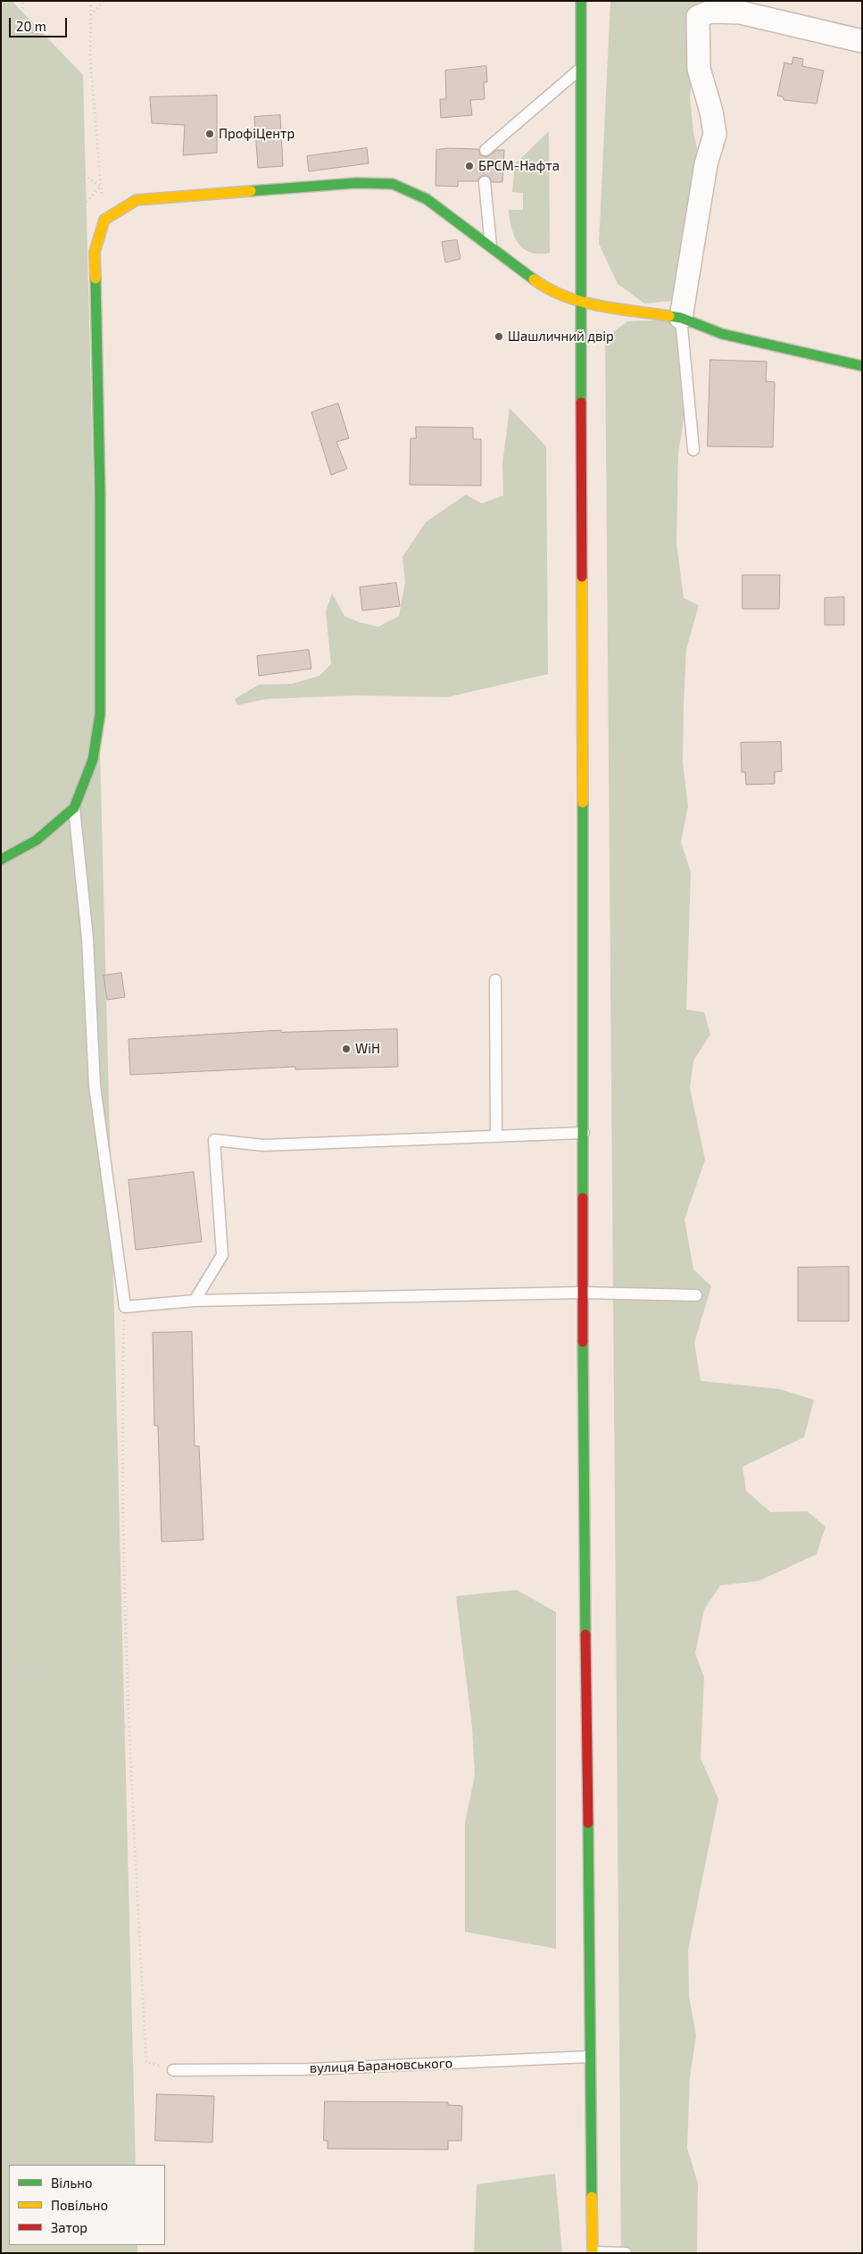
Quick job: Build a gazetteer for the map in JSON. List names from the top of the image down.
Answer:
{
  "streets": {
    "lane": ["вулиця Барановського"]
  },
  "places": [
    "ПрофіЦентр",
    "БРСМ-Нафта",
    "Шашличний двір",
    "WiH"
  ],
  "legend": ["Вільно", "Повільно", "Затор"],
  "scale_bar": "20 m"
}
